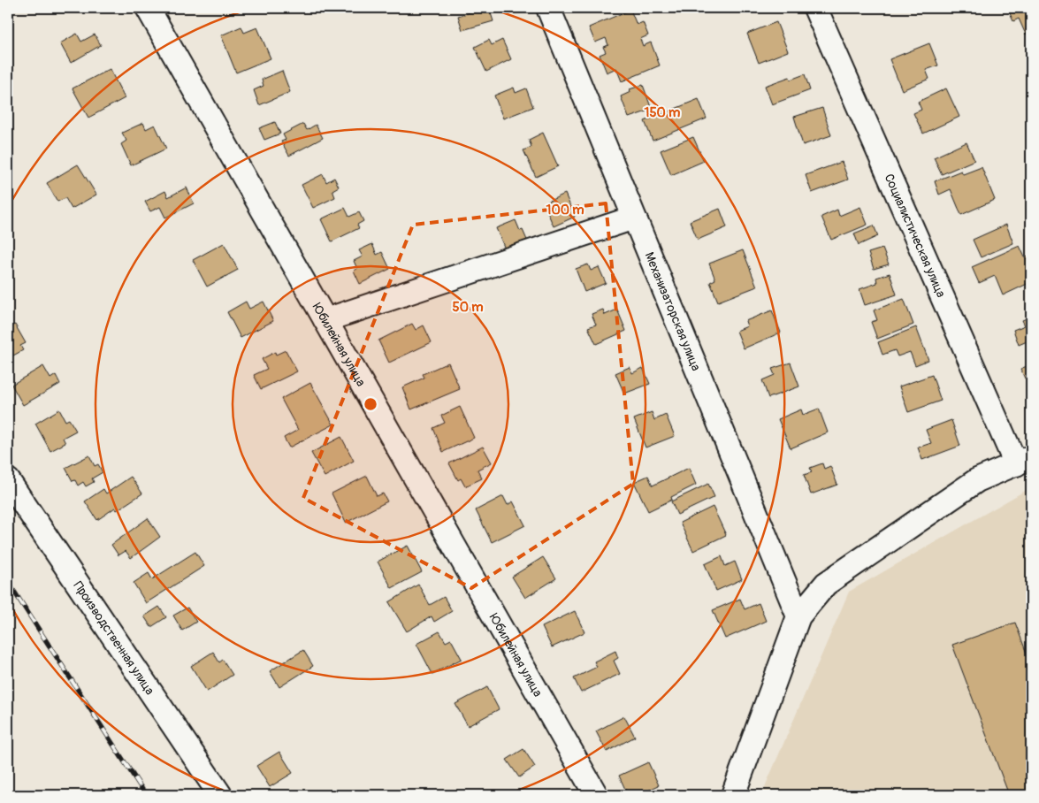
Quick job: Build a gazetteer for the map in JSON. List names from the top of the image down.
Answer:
{
  "streets": {
    "street": [
      "Социалистическая улица",
      "Механизаторская улица",
      "Юбилейная улица",
      "Производственная улица"
    ]
  },
  "rings": ["150 m", "100 m", "50 m"]
}
